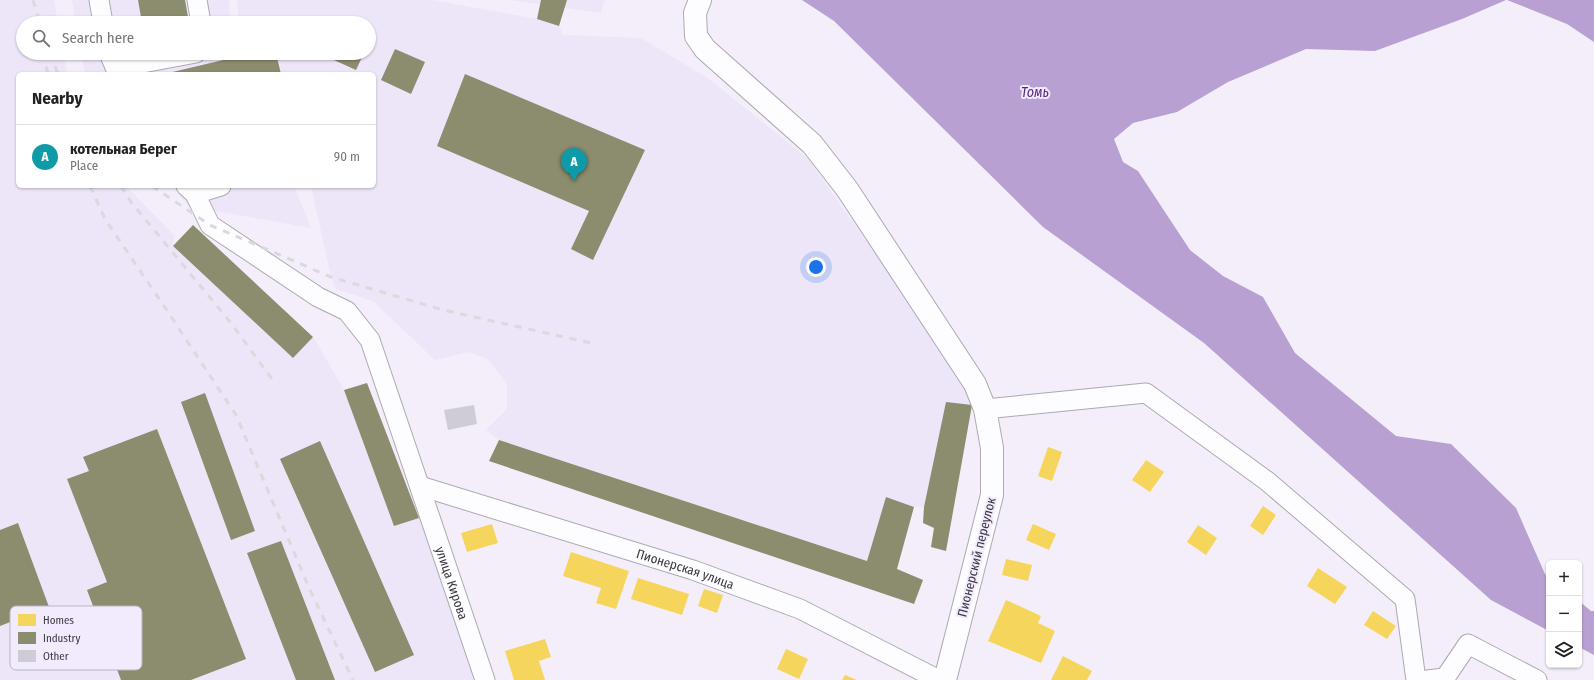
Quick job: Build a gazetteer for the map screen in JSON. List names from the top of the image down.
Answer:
{
  "streets": {
    "main road": ["Пионерский переулок"],
    "street": ["Пионерская улица", "улица Кирова"]
  },
  "crossings": [
    ["Пионерская улица", "улица Кирова"]
  ],
  "water": ["Томь"],
  "legend": ["Homes", "Industry", "Other"],
  "page": {
    "search": "Search here",
    "heading": "Nearby",
    "list": [
      {
        "mark": "A",
        "name": "котельная Берег",
        "note": "Place",
        "value": "90 m"
      }
    ],
    "pins": "A",
    "map_buttons": ["+", "−"]
  }
}
